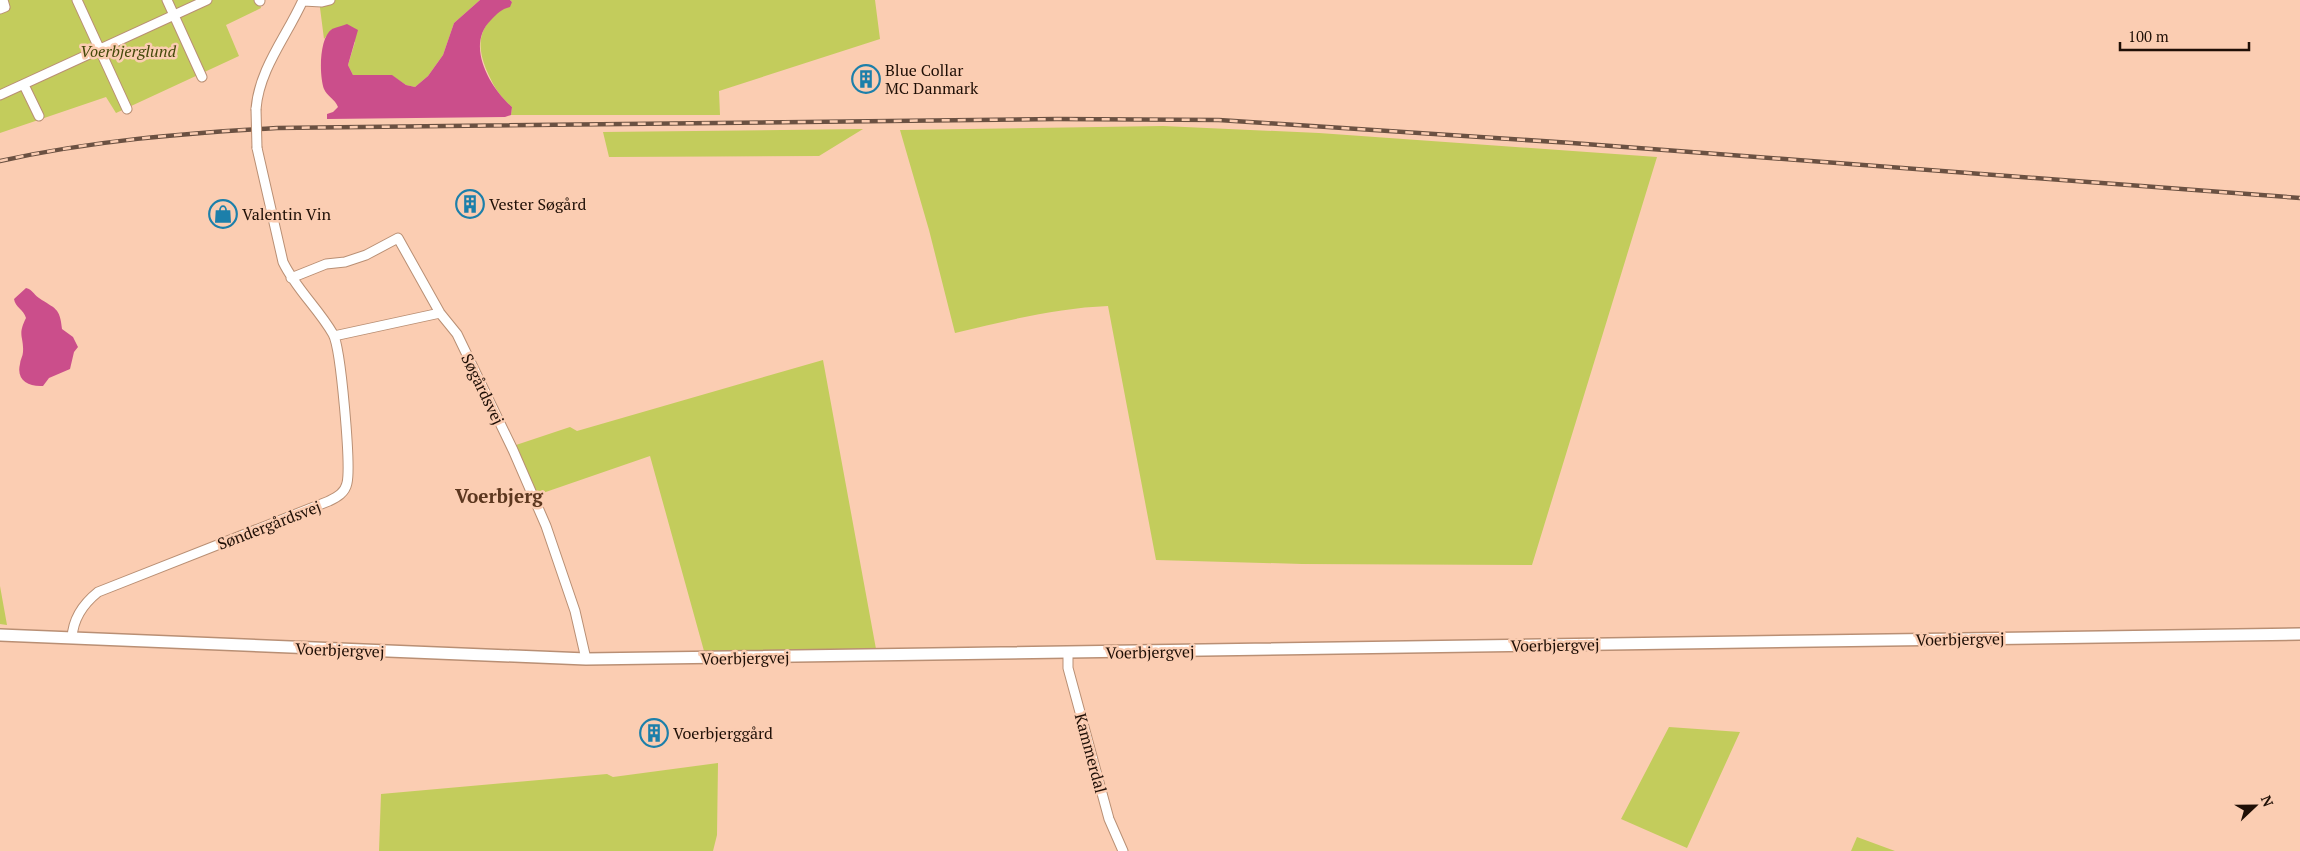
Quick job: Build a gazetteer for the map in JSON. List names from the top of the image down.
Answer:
{
  "streets": {
    "street": [
      "Søgårdsvej",
      "Søndergårdsvej",
      "Voerbjergvej",
      "Kammerdal"
    ]
  },
  "crossings": [
    ["Søgårdsvej", "Søndergårdsvej"],
    ["Søgårdsvej", "Voerbjergvej"],
    ["Søndergårdsvej", "Voerbjergvej"],
    ["Voerbjergvej", "Kammerdal"]
  ],
  "districts": ["Voerbjerg"],
  "parks": ["Voerbjerglund"],
  "places": {
    "building": ["Blue Collar MC Danmark", "Vester Søgård", "Voerbjerggård"],
    "shop": ["Valentin Vin"]
  },
  "scale_bar": "100 m",
  "north": "right"
}
